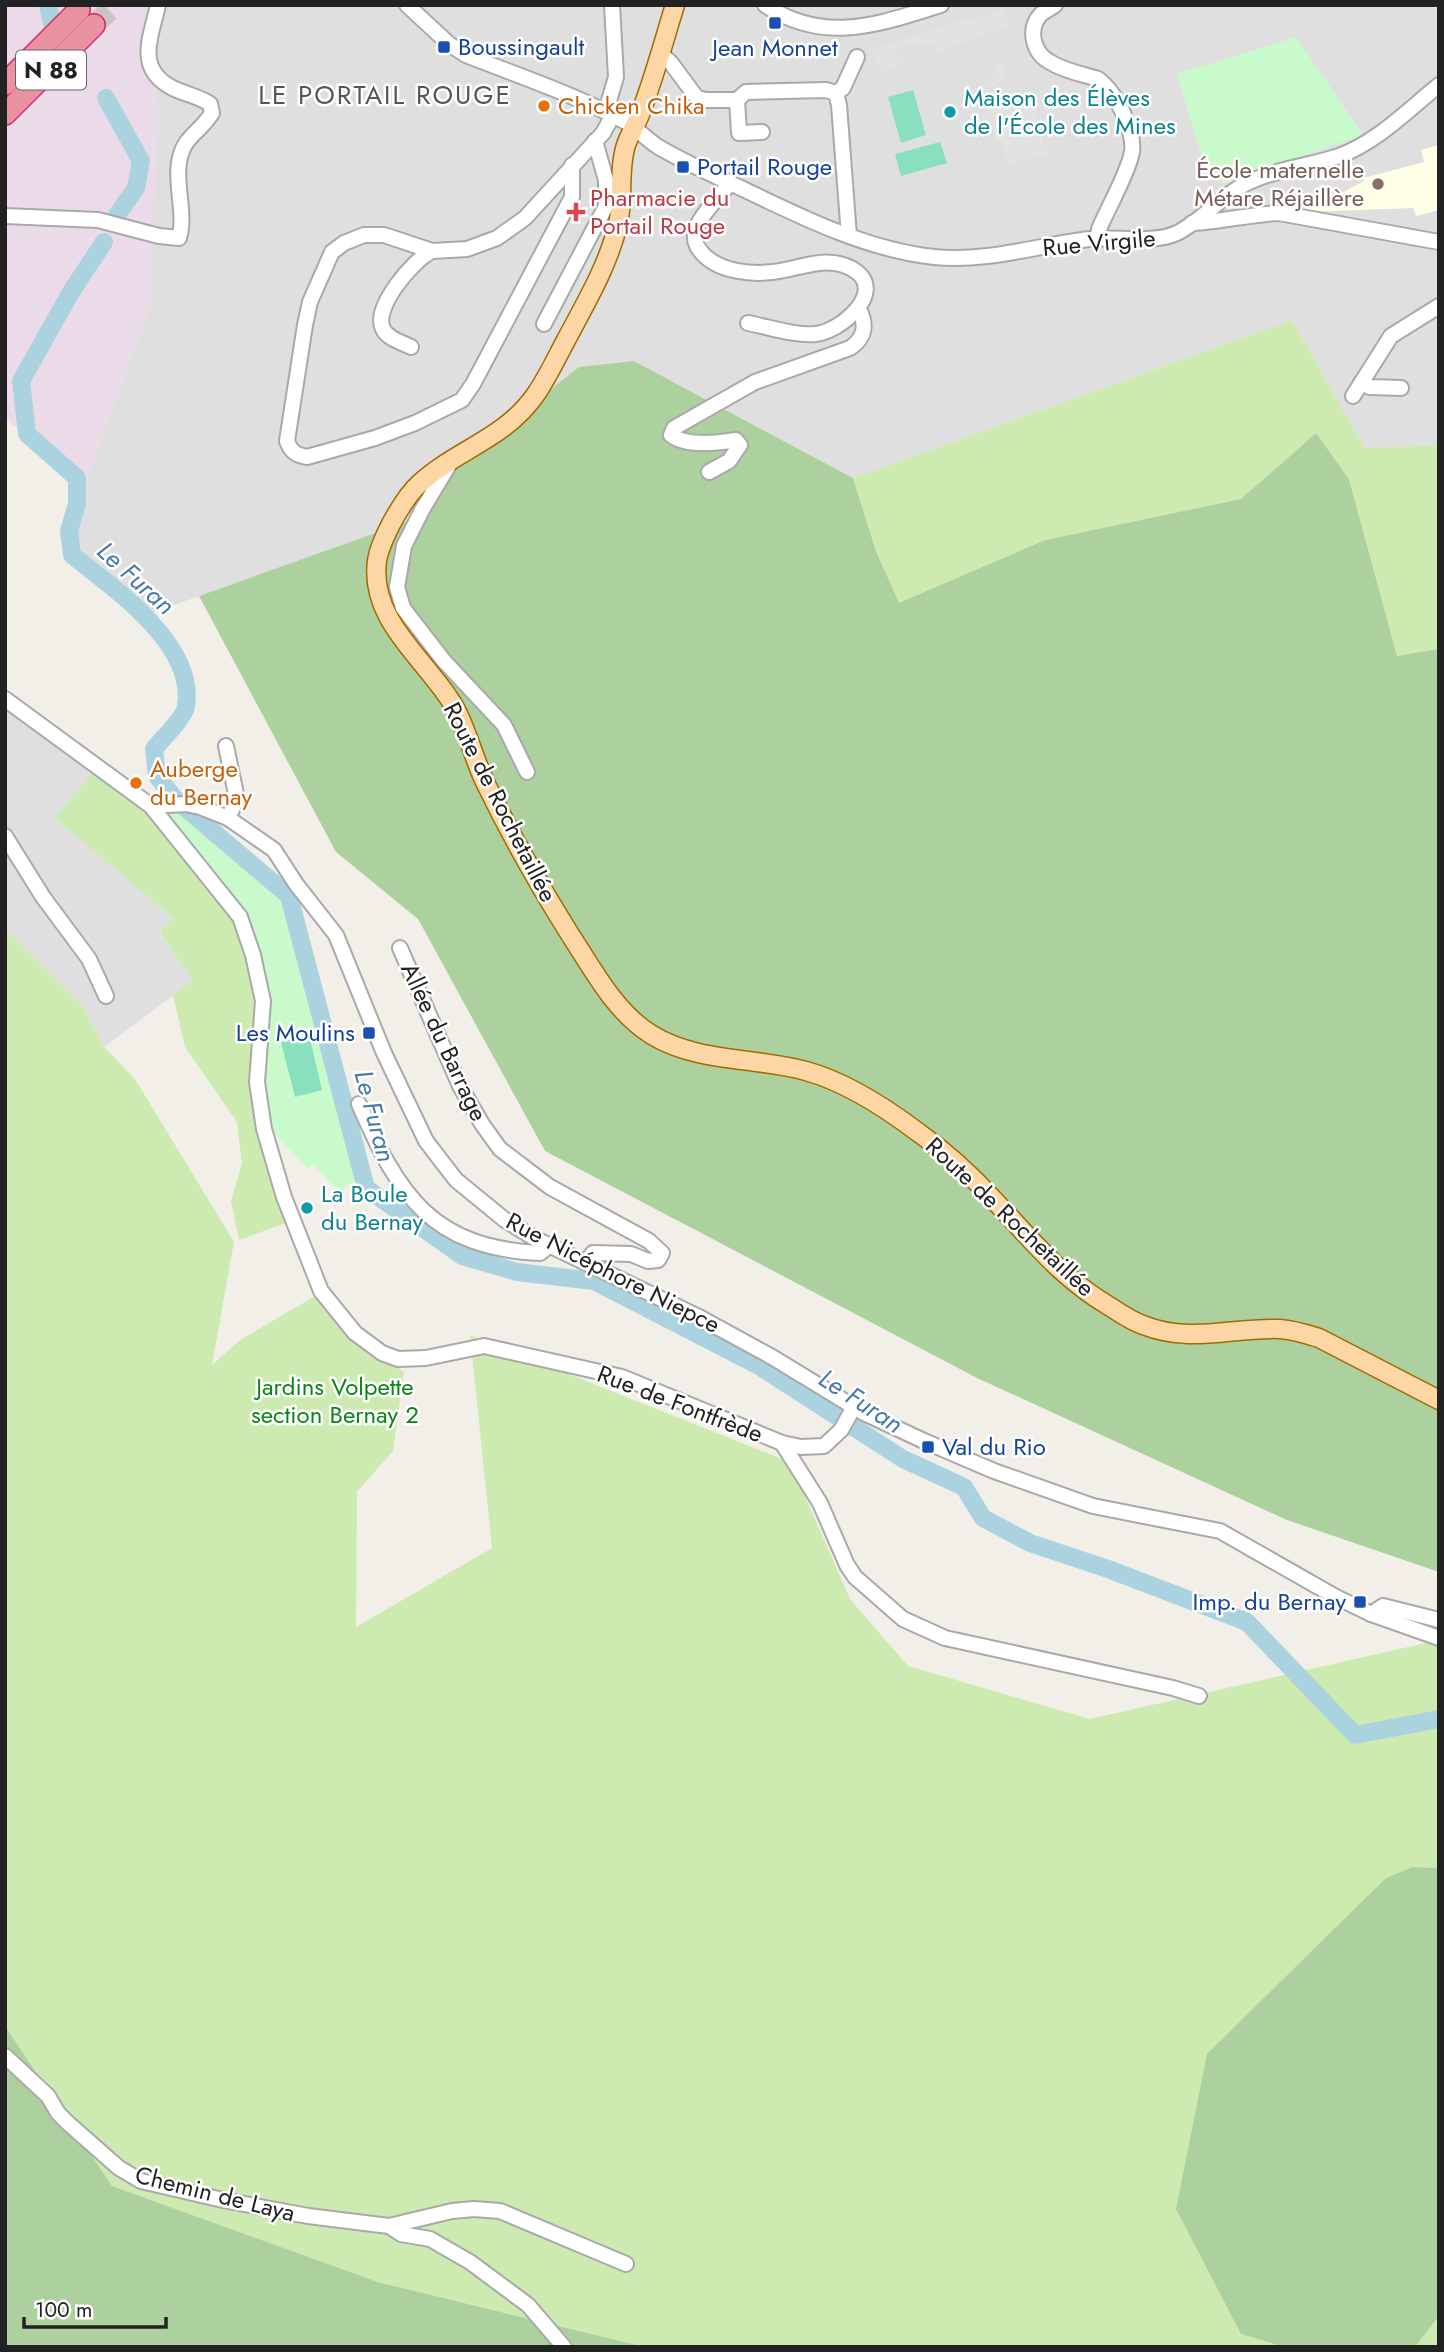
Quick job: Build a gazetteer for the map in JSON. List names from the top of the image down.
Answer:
{
  "streets": {
    "highway": ["N 88"],
    "main road": ["Route de Rochetaillée"],
    "street": [
      "Rue Virgile",
      "Allée du Barrage",
      "Rue Nicéphore Niepce",
      "Rue de Fontfrède",
      "Chemin de Laya"
    ]
  },
  "crossings": [
    ["Rue Virgile", "Route de Rochetaillée"],
    ["Allée du Barrage", "Rue Nicéphore Niepce"],
    ["Rue Nicéphore Niepce", "Rue de Fontfrède"]
  ],
  "districts": ["LE PORTAIL ROUGE"],
  "water": ["Le Furan"],
  "parks": ["Jardins Volpette section Bernay 2"],
  "places": {
    "transit": [
      "Jean Monnet",
      "Boussingault",
      "Portail Rouge",
      "Les Moulins",
      "Val du Rio",
      "Imp. du Bernay"
    ],
    "other": [
      "Chicken Chika",
      "Maison des Élèves de l'École des Mines",
      "École maternelle Métare Réjaillère",
      "Auberge du Bernay",
      "La Boule du Bernay"
    ],
    "health": ["Pharmacie du Portail Rouge"]
  },
  "scale_bar": "100 m"
}
